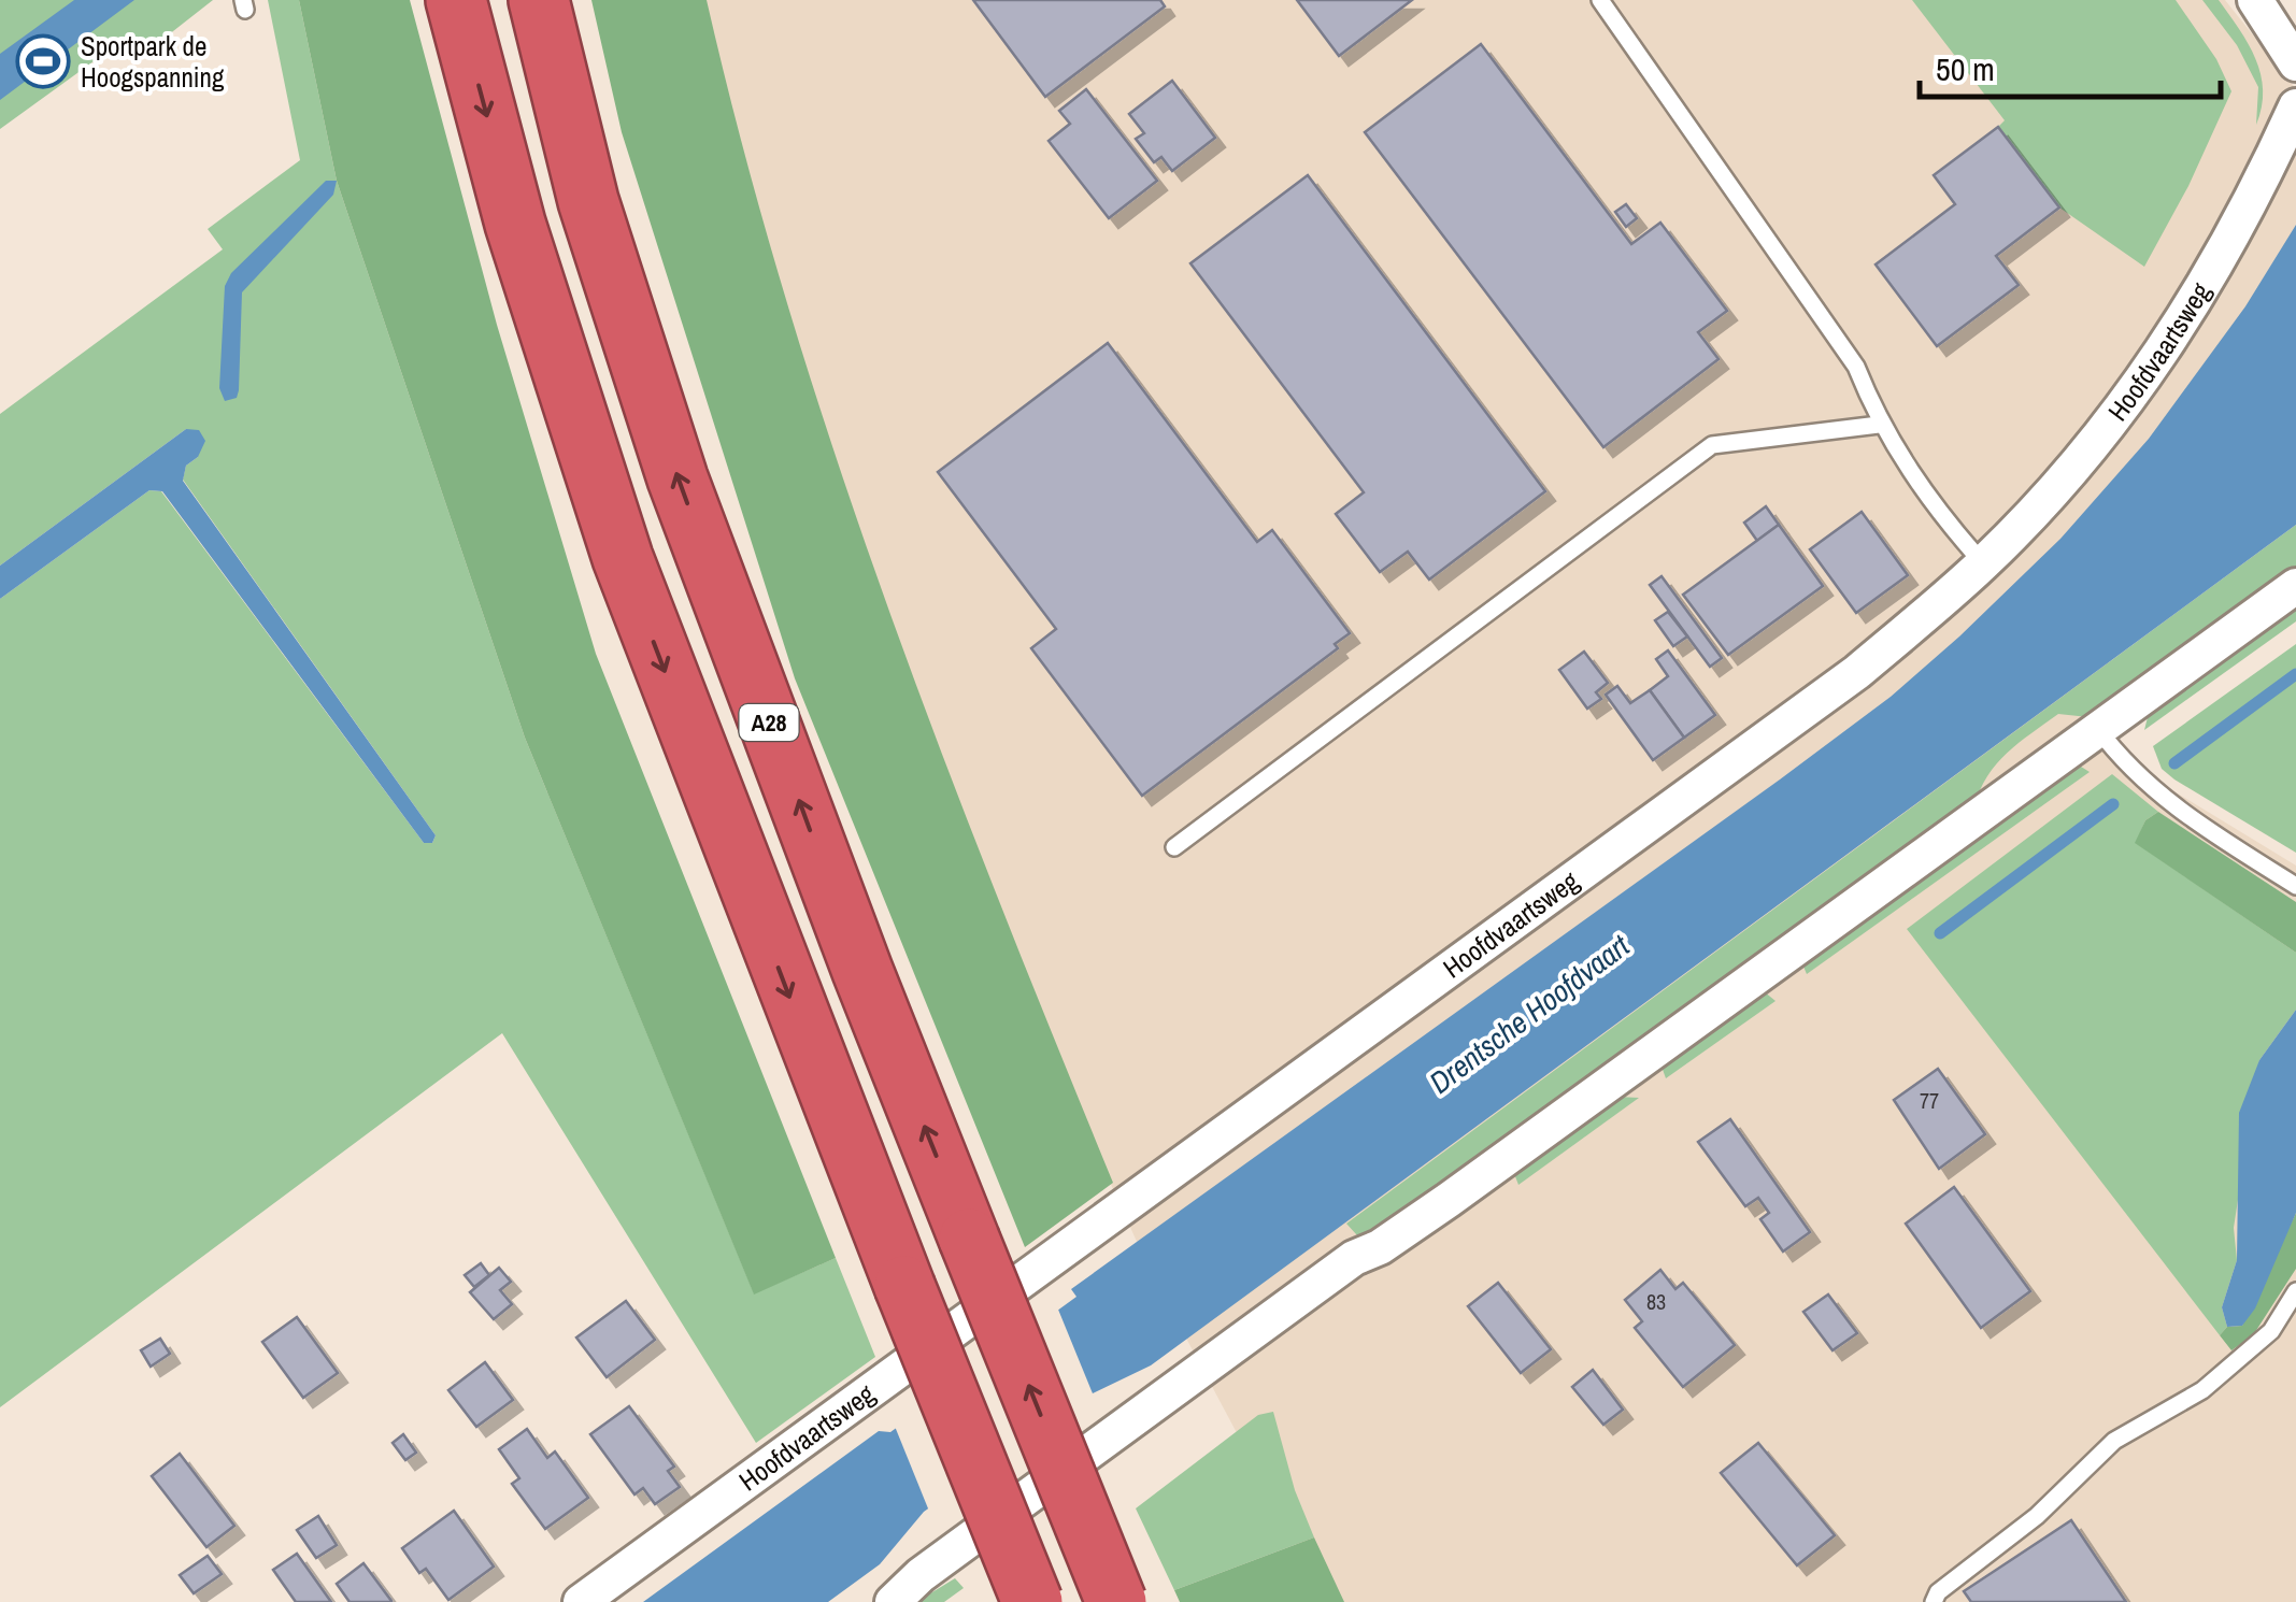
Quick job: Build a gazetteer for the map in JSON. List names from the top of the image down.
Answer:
{
  "streets": {
    "highway": ["A28"],
    "street": ["Hoofdvaartsweg"]
  },
  "water": ["Drentsche Hoofdvaart"],
  "places": {
    "sports": ["Sportpark de Hoogspanning"]
  },
  "house_numbers": ["77", "83"],
  "scale_bar": "50 m"
}
